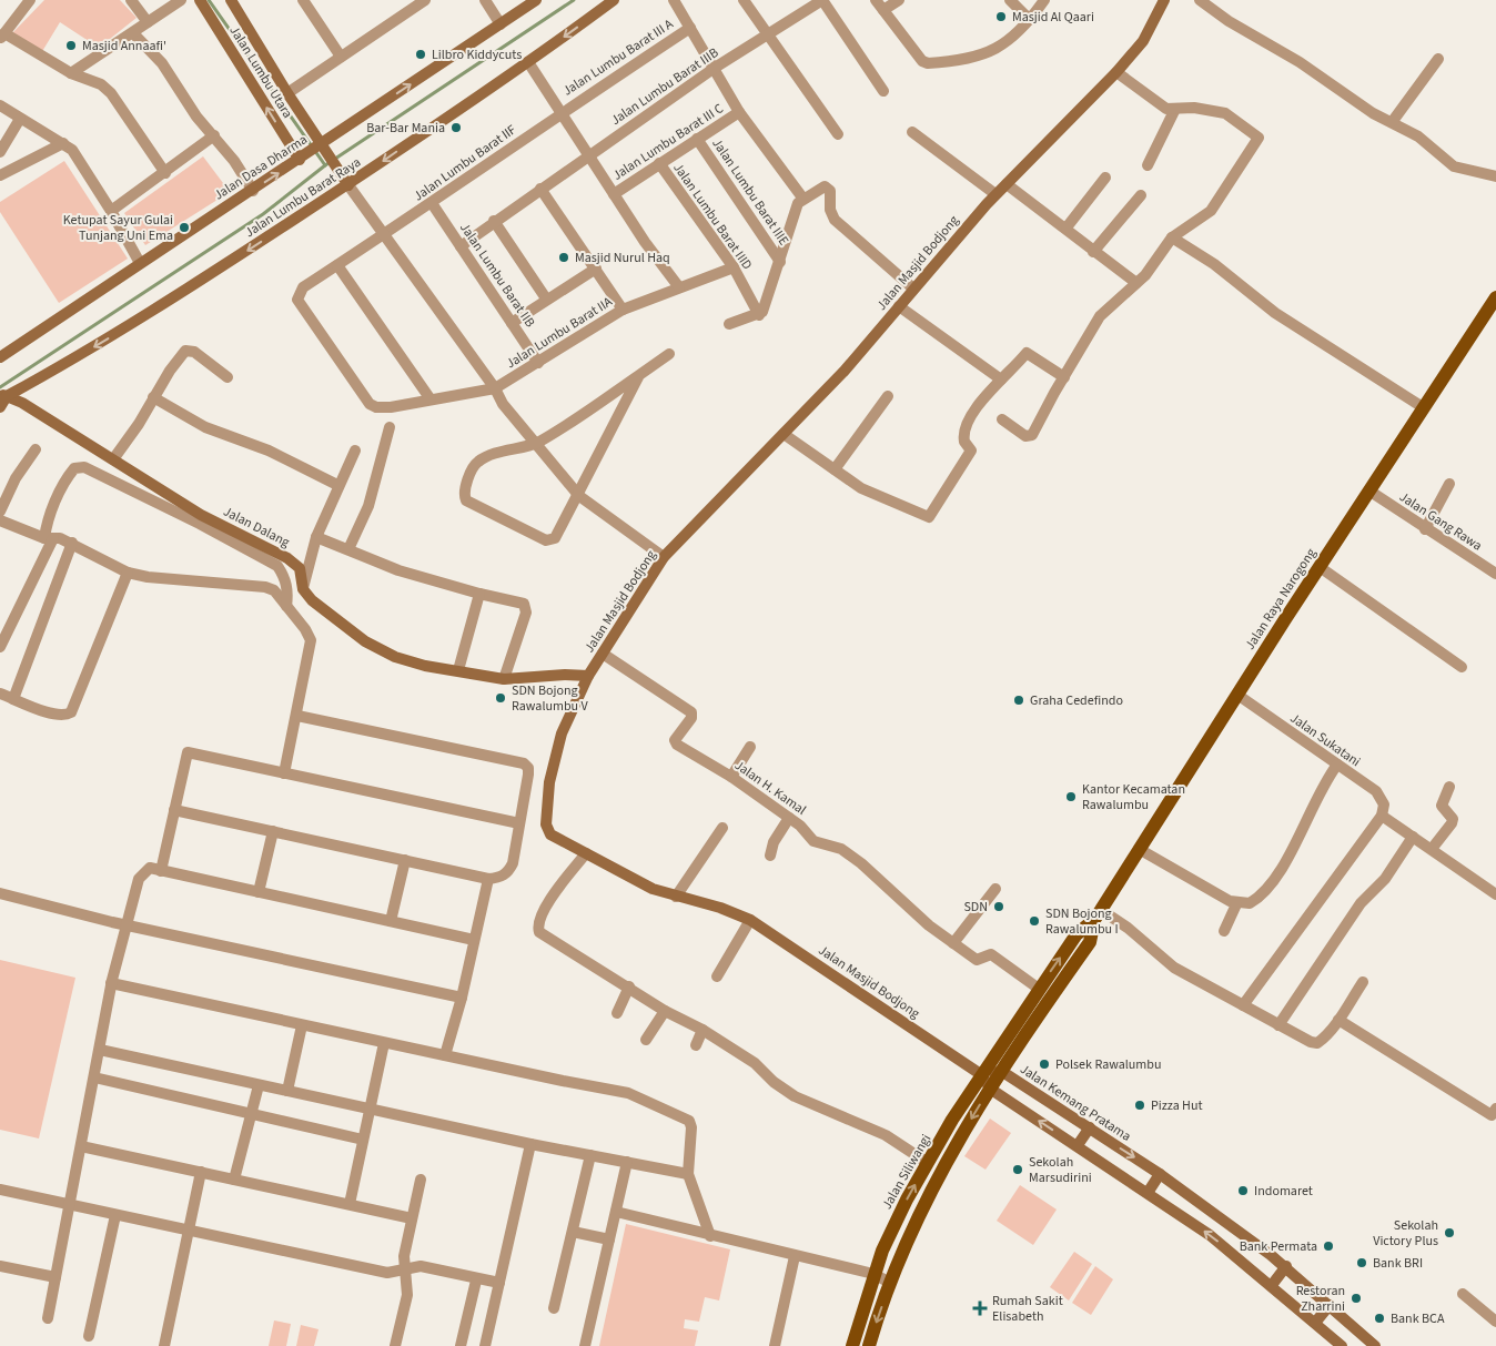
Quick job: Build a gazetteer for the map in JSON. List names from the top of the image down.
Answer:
{
  "streets": {
    "main road": ["Jalan Raya Narogong", "Jalan Siliwangi"],
    "street": [
      "Jalan Lumbu Barat III A",
      "Jalan Lumbu Utara",
      "Jalan Lumbu Barat IIIB",
      "Jalan Lumbu Barat III C",
      "Jalan Lumbu Barat IIF",
      "Jalan Dasa Dharma",
      "Jalan Lumbu Barat IIIE",
      "Jalan Lumbu Barat Raya",
      "Jalan Lumbu Barat IIID",
      "Jalan Masjid Bodjong",
      "Jalan Lumbu Barat IIB",
      "Jalan Lumbu Barat IIA",
      "Jalan Gang Rawa",
      "Jalan Dalang",
      "Jalan Sukatani",
      "Jalan H. Kamal",
      "Jalan Kemang Pratama"
    ]
  },
  "crossings": [
    ["Jalan Lumbu Barat III A", "Jalan Lumbu Barat IIF"],
    ["Jalan Lumbu Utara", "Jalan Dasa Dharma"],
    ["Jalan Lumbu Barat IIIB", "Jalan Lumbu Barat IIB"],
    ["Jalan Lumbu Barat III C", "Jalan Lumbu Barat IIIE"],
    ["Jalan Lumbu Barat III C", "Jalan Lumbu Barat IIID"],
    ["Jalan Lumbu Barat IIF", "Jalan Lumbu Barat IIB"],
    ["Jalan Lumbu Barat Raya", "Jalan Dalang"],
    ["Jalan Lumbu Barat IIID", "Jalan Lumbu Barat IIA"],
    ["Jalan Masjid Bodjong", "Jalan Dalang"],
    ["Jalan Masjid Bodjong", "Jalan H. Kamal"],
    ["Jalan Masjid Bodjong", "Jalan Kemang Pratama"],
    ["Jalan Masjid Bodjong", "Jalan Siliwangi"],
    ["Jalan Lumbu Barat IIB", "Jalan Lumbu Barat IIA"],
    ["Jalan Gang Rawa", "Jalan Raya Narogong"],
    ["Jalan Raya Narogong", "Jalan Sukatani"],
    ["Jalan Raya Narogong", "Jalan H. Kamal"],
    ["Jalan Raya Narogong", "Jalan Siliwangi"],
    ["Jalan Kemang Pratama", "Jalan Siliwangi"]
  ],
  "one_way": ["Jalan Lumbu Barat Raya"],
  "places": {
    "other": [
      "Masjid Al Qaari",
      "Masjid Annaafi'",
      "Lilbro Kiddycuts",
      "Bar-Bar Mania",
      "Ketupat Sayur Gulai Tunjang Uni Ema",
      "Masjid Nurul Haq",
      "SDN Bojong Rawalumbu V",
      "Graha Cedefindo",
      "Kantor Kecamatan Rawalumbu",
      "SDN",
      "SDN Bojong Rawalumbu I",
      "Polsek Rawalumbu",
      "Pizza Hut",
      "Sekolah Marsudirini",
      "Indomaret",
      "Sekolah Victory Plus",
      "Bank Permata",
      "Bank BRI",
      "Restoran Zharrini",
      "Bank BCA"
    ],
    "health": ["Rumah Sakit Elisabeth"]
  }
}
